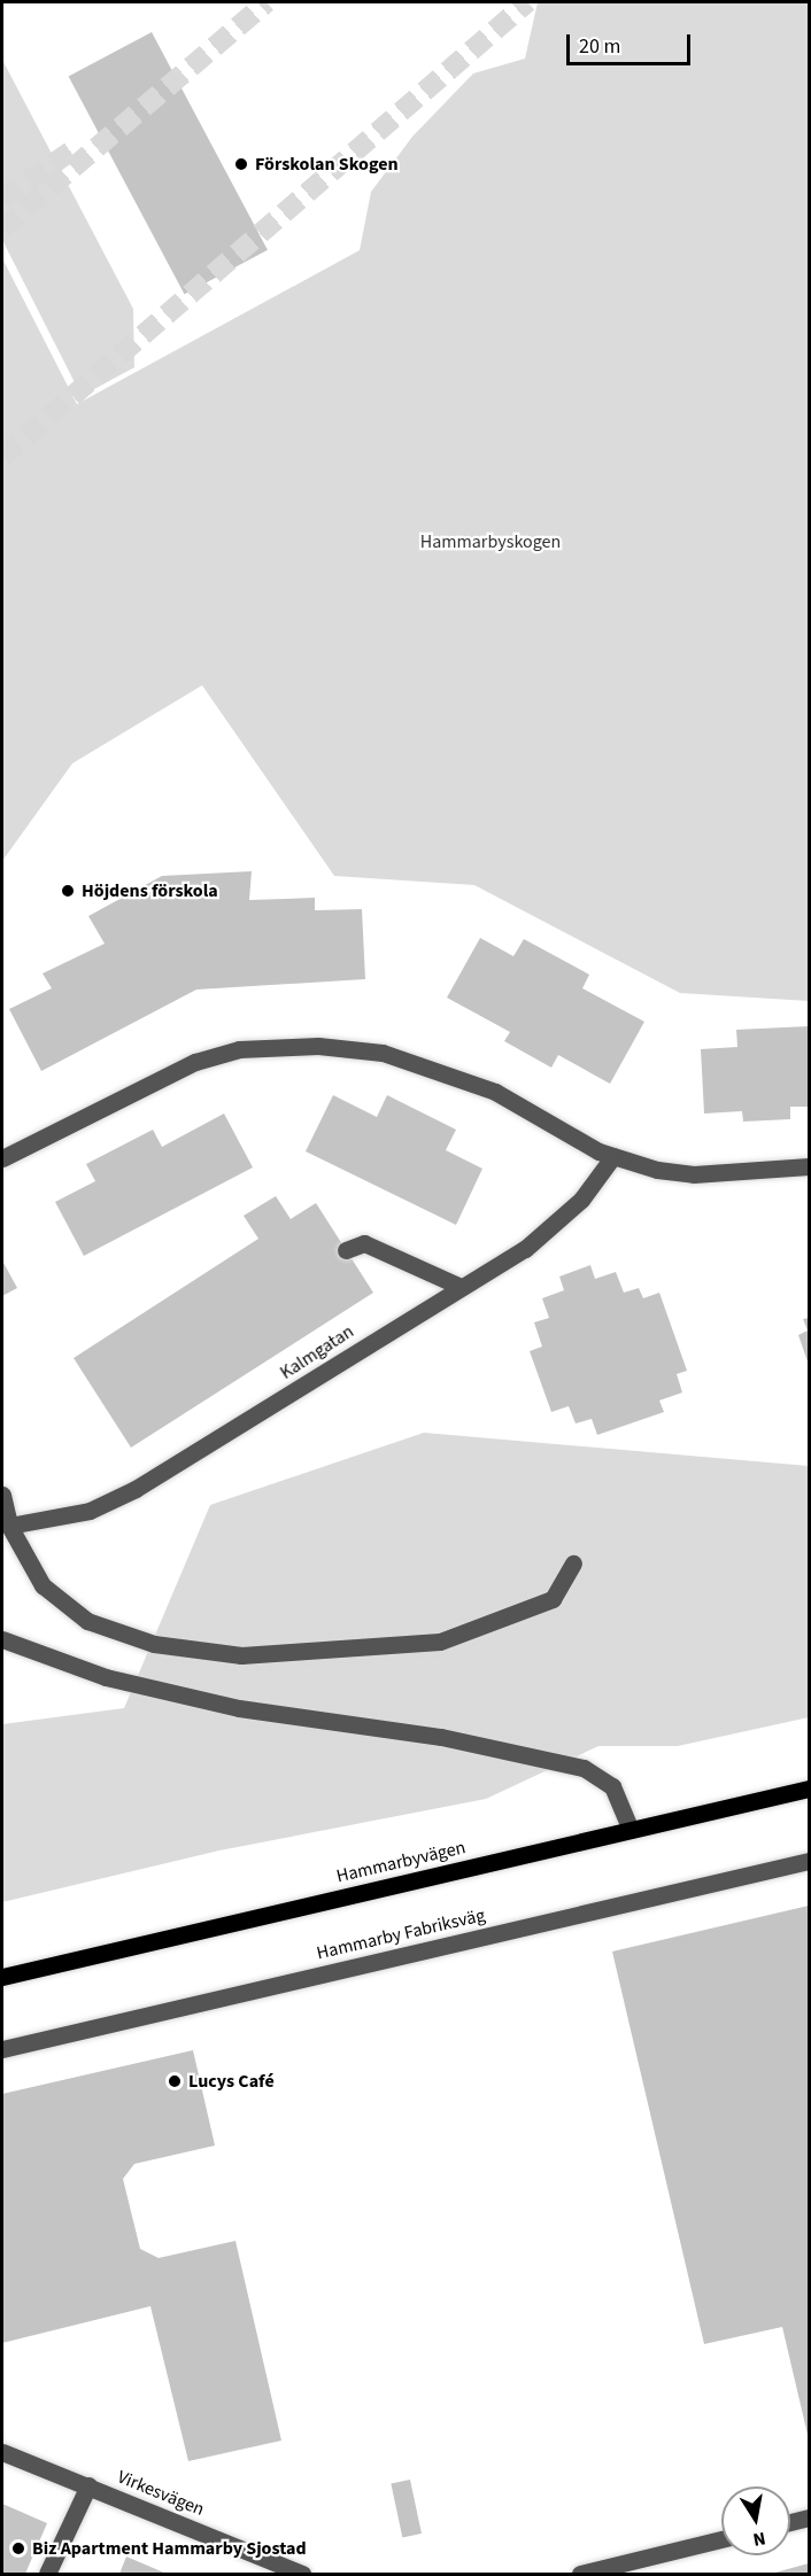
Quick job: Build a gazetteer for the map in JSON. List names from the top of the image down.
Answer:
{
  "streets": {
    "main road": ["Hammarbyvägen"],
    "street": ["Kalmgatan", "Hammarby Fabriksväg", "Virkesvägen"]
  },
  "parks": ["Hammarbyskogen"],
  "places": [
    "Förskolan Skogen",
    "Höjdens förskola",
    "Lucys Café",
    "Biz Apartment Hammarby Sjostad"
  ],
  "scale_bar": "20 m",
  "north": "bottom"
}
